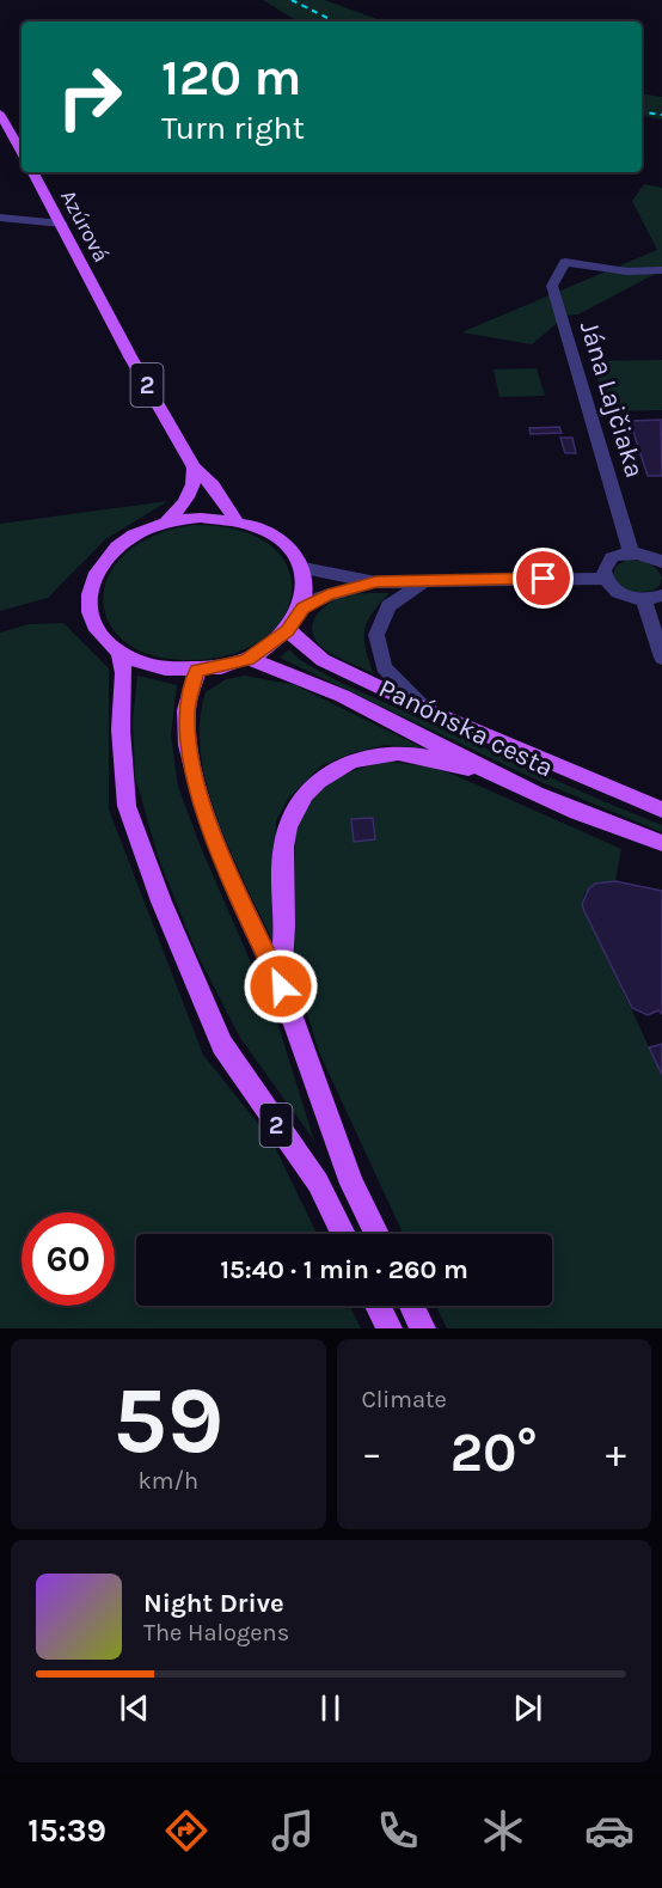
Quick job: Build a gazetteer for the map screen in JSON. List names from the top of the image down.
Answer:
{
  "streets": {
    "main road": ["Azúrová", "2", "Panónska cesta"],
    "street": ["Jána Lajčiaka"]
  },
  "crossings": [
    ["Azúrová", "2"],
    ["2", "Panónska cesta"]
  ],
  "page": {
    "turn": ["120 m", "Turn right"],
    "limit": "60",
    "trip": "15:40 · 1 min · 260 m",
    "tile": [
      ["59", "km/h"],
      "Climate"
    ],
    "heat": ["−", "20°", "+"],
    "song": ["Night Drive", "The Halogens"],
    "tabs": "15:39"
  }
}
